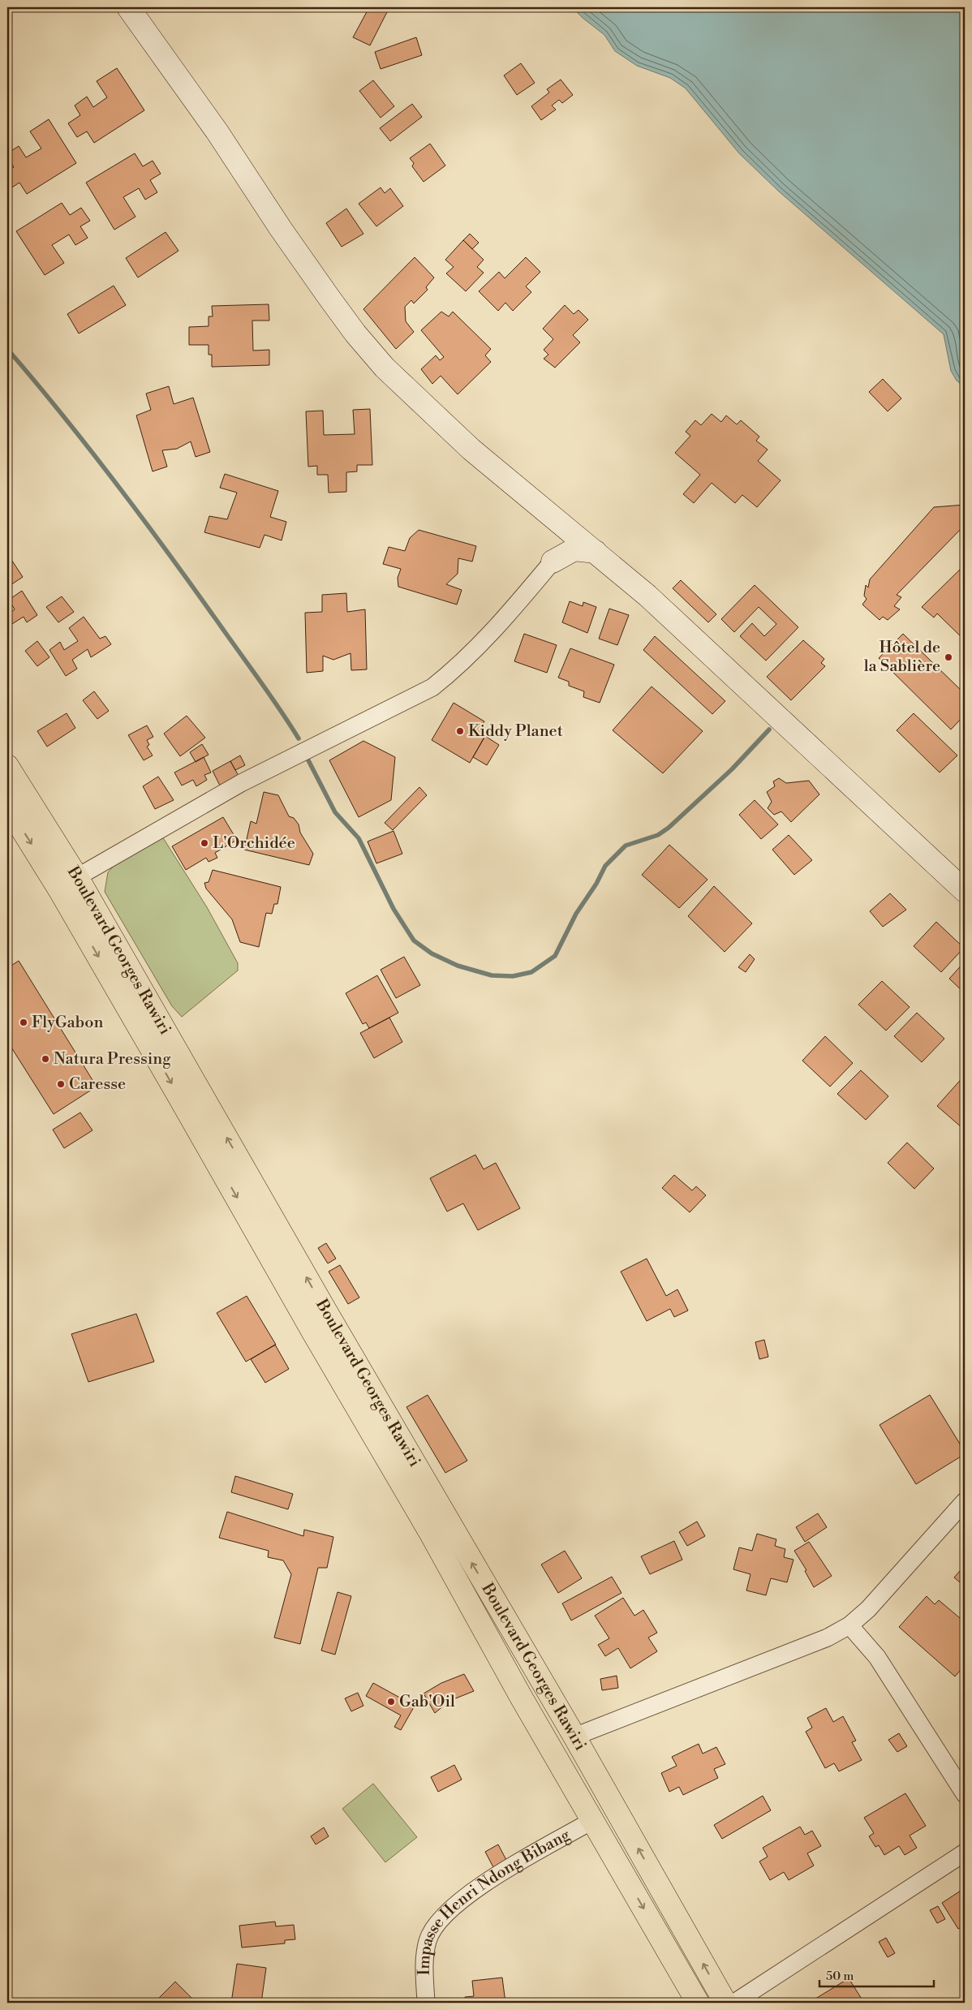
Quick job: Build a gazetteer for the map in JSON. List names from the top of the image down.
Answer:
{
  "streets": {
    "main road": ["Boulevard Georges Rawiri"],
    "street": ["Impasse Henri Ndong Bibang"]
  },
  "crossings": [
    ["Boulevard Georges Rawiri", "Impasse Henri Ndong Bibang"]
  ],
  "places": [
    "Hôtel de la Sablière",
    "Kiddy Planet",
    "L'Orchidée",
    "FlyGabon",
    "Natura Pressing",
    "Caresse",
    "Gab'Oil"
  ],
  "scale_bar": "50 m"
}
